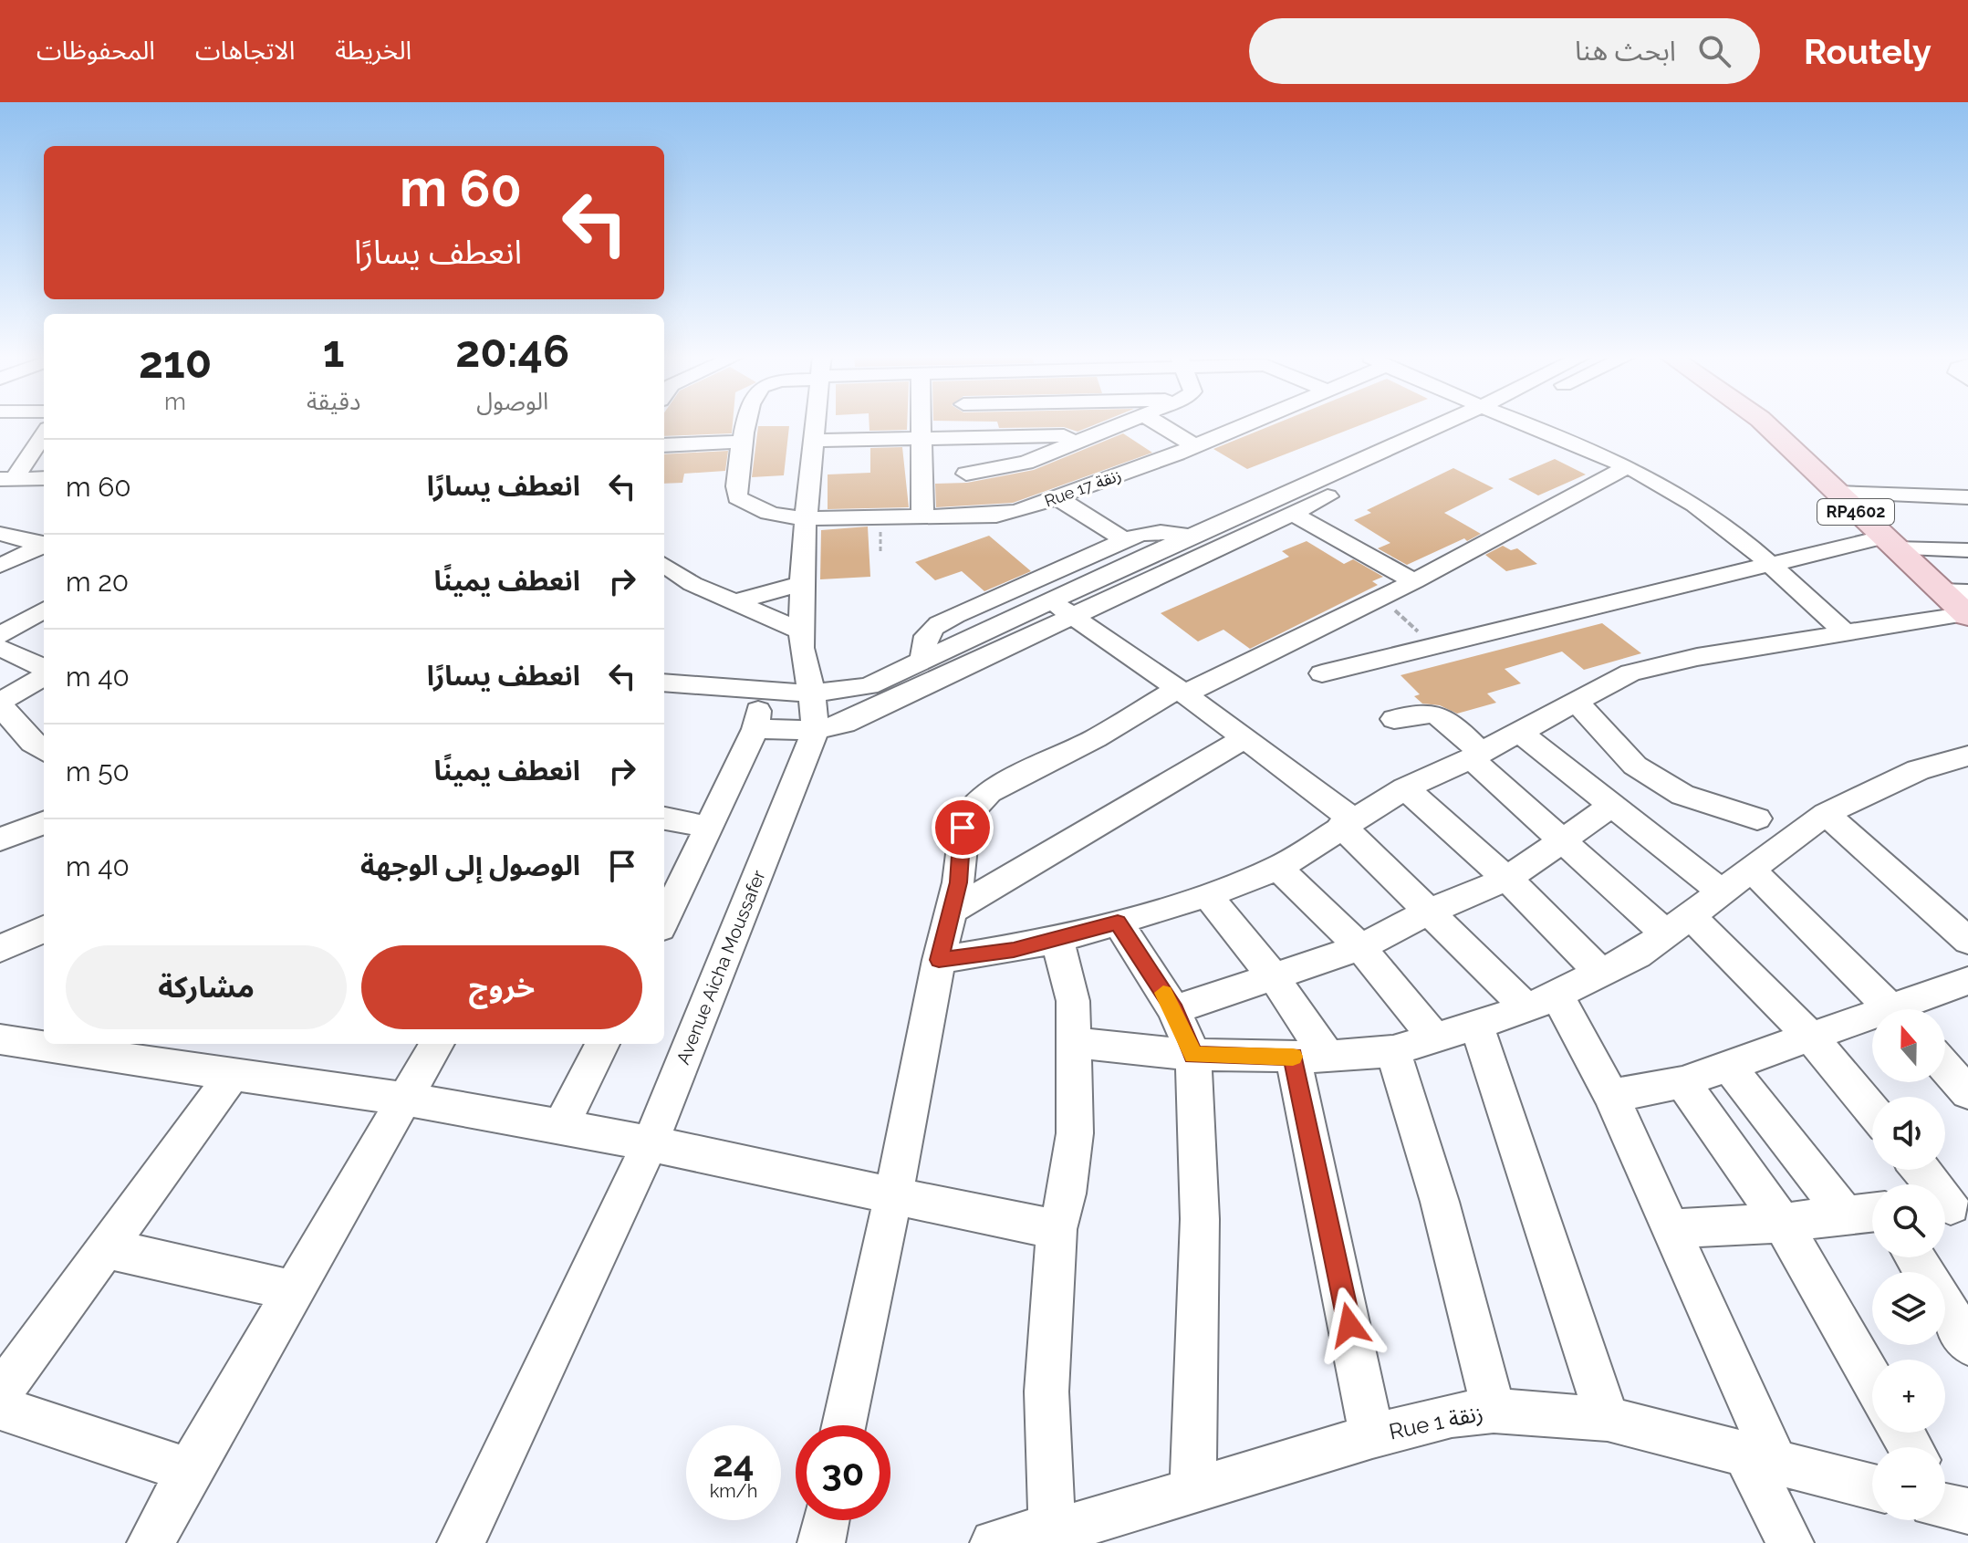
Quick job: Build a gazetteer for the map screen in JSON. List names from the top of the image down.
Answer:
{
  "streets": {
    "main road": ["RP4602"],
    "street": ["Rue 17 زنقة", "Avenue Aicha Moussafer", "Rue 1 زنقة"]
  },
  "crossings": [
    ["Rue 17 زنقة", "Avenue Aicha Moussafer"]
  ],
  "north": "top",
  "page": {
    "header": "Routely",
    "search": "ابحث هنا",
    "nav": ["الخريطة", "الاتجاهات", "المحفوظات"],
    "turn": ["60 m", "انعطف يسارًا"],
    "eta": [
      "20:46",
      "الوصول",
      "1",
      "دقيقة",
      "210",
      "m"
    ],
    "list": [
      {
        "name": "انعطف يسارًا",
        "value": "60 m"
      },
      {
        "name": "انعطف يمينًا",
        "value": "20 m"
      },
      {
        "name": "انعطف يسارًا",
        "value": "40 m"
      },
      {
        "name": "انعطف يمينًا",
        "value": "50 m"
      },
      {
        "name": "الوصول إلى الوجهة",
        "value": "40 m"
      }
    ],
    "buttons": ["خروج", "مشاركة"],
    "map_buttons": ["+", "−"],
    "speed": "24 km/h",
    "limit": "30"
  }
}
